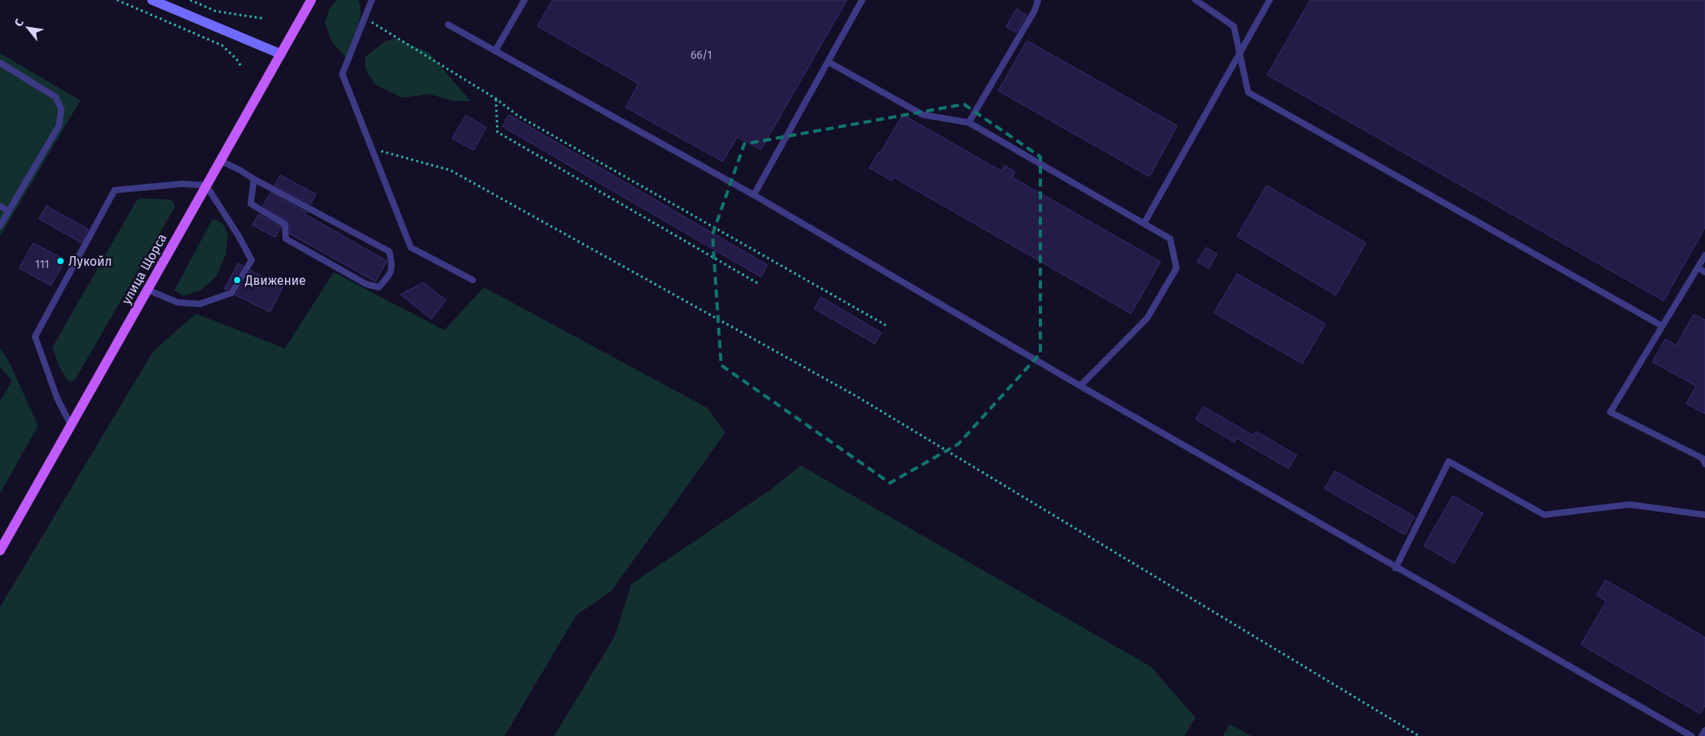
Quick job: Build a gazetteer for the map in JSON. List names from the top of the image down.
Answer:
{
  "streets": {
    "main road": ["улица Щорса"]
  },
  "places": ["Лукойл", "Движение"],
  "house_numbers": ["66/1", "111"],
  "north": "top left"
}
